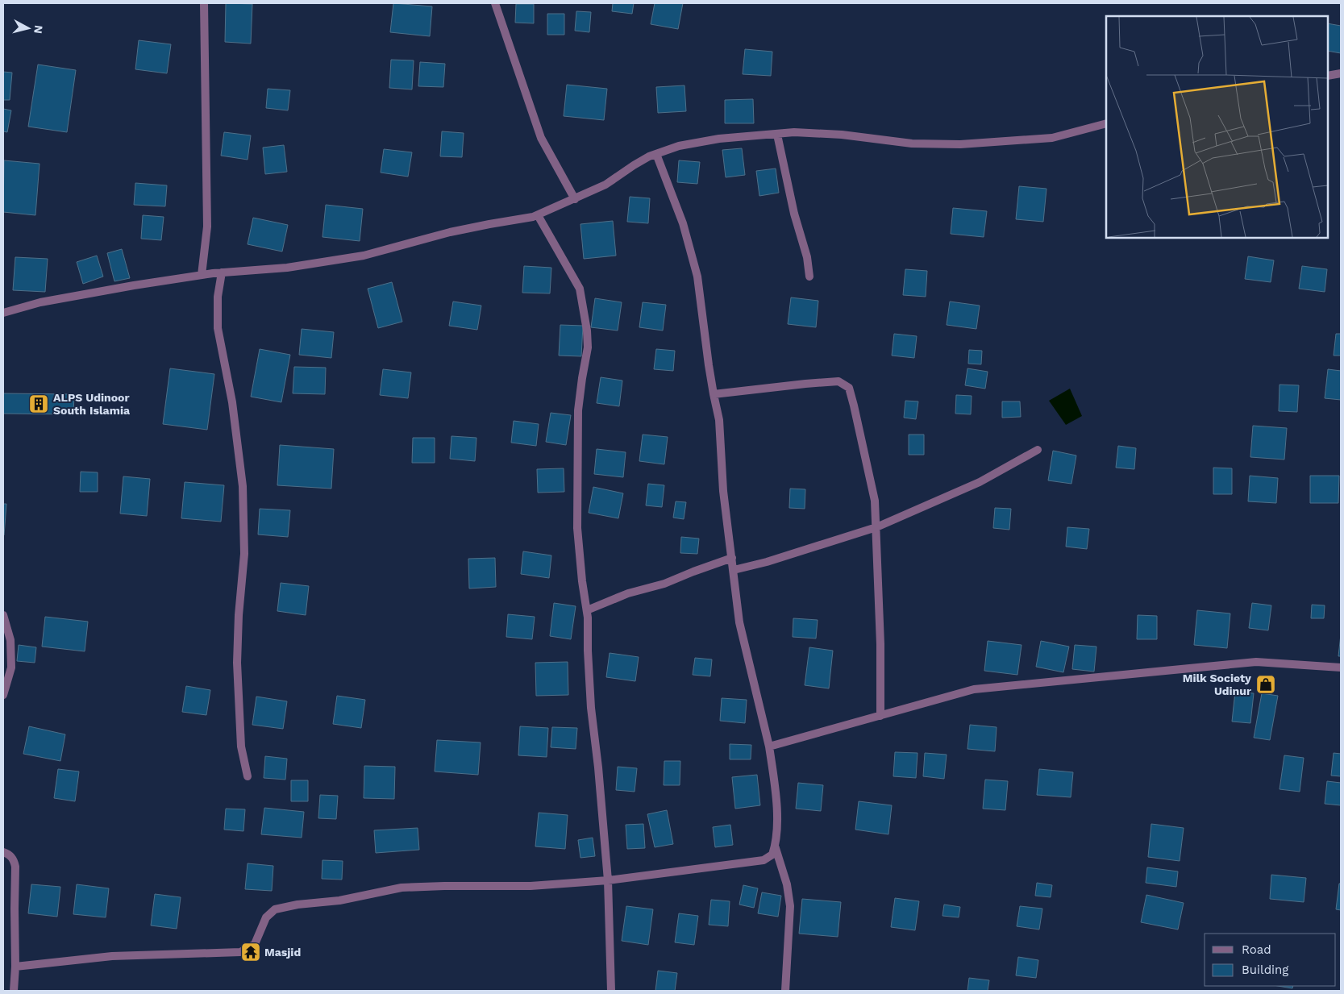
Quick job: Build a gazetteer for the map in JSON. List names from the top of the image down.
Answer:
{
  "places": {
    "building": ["ALPS Udinoor South Islamia"],
    "shop": ["Milk Society Udinur"],
    "temple": ["Masjid"]
  },
  "legend": ["Road", "Building"],
  "north": "right"
}
